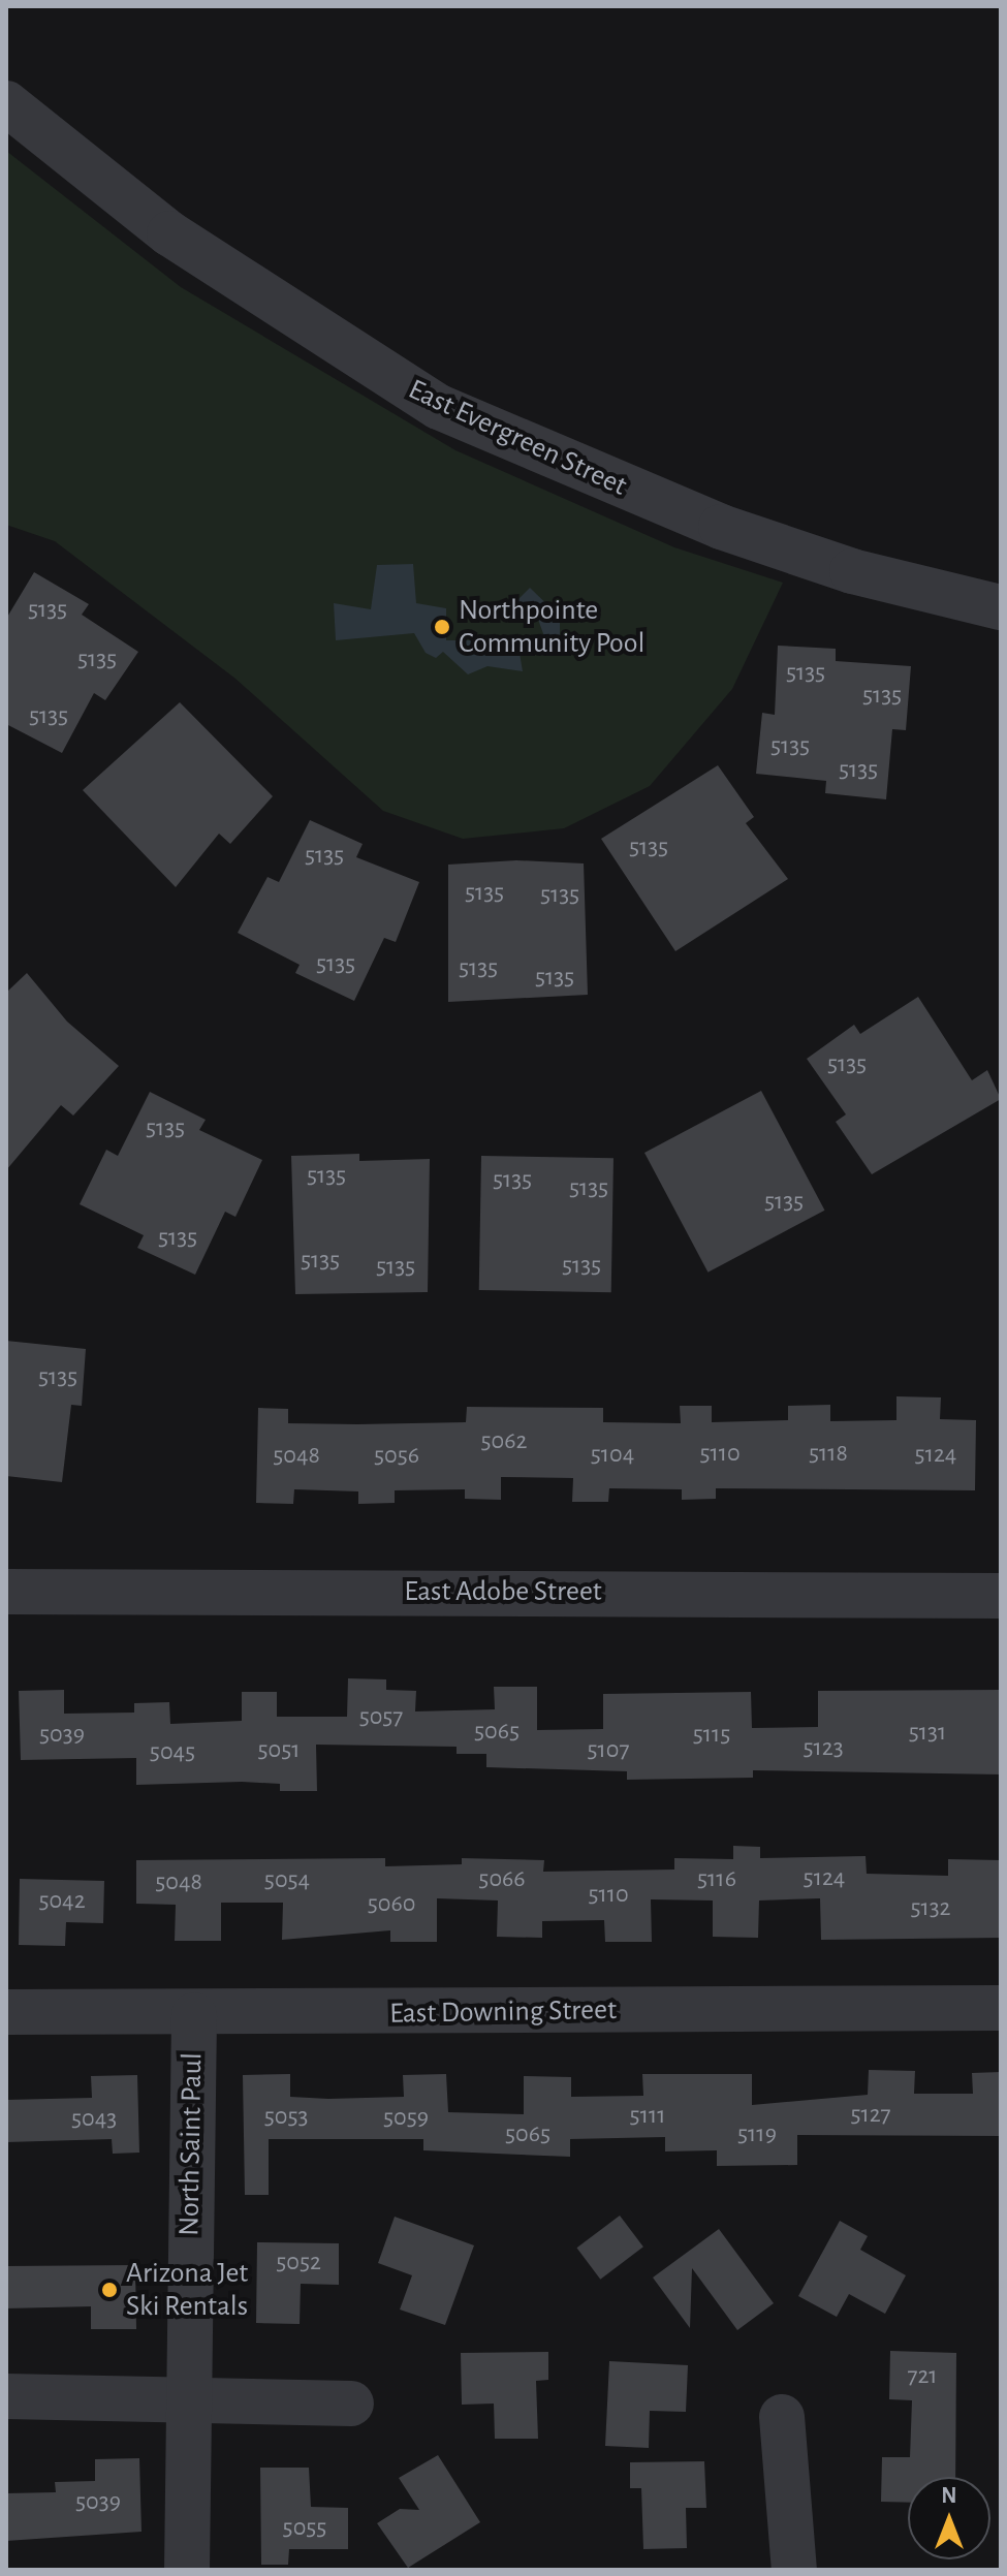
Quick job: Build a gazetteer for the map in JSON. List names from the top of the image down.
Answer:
{
  "streets": {
    "street": [
      "East Evergreen Street",
      "East Adobe Street",
      "East Downing Street",
      "North Saint Paul"
    ]
  },
  "crossings": [
    ["East Downing Street", "North Saint Paul"]
  ],
  "places": ["Northpointe Community Pool", "Arizona Jet Ski Rentals"],
  "house_numbers": [
    "5135",
    "5135",
    "5135",
    "5135",
    "5135",
    "5135",
    "5135",
    "5135",
    "5135",
    "5135",
    "5135",
    "5135",
    "5135",
    "5135",
    "5135",
    "5135",
    "5135",
    "5135",
    "5135",
    "5135",
    "5135",
    "5135",
    "5135",
    "5135",
    "5135",
    "5062",
    "5110",
    "5118",
    "5104",
    "5124",
    "5048",
    "5056",
    "5057",
    "5065",
    "5131",
    "5039",
    "5115",
    "5123",
    "5051",
    "5107",
    "5045",
    "5124",
    "5066",
    "5116",
    "5054",
    "5048",
    "5110",
    "5042",
    "5060",
    "5132",
    "5127",
    "5111",
    "5053",
    "5059",
    "5043",
    "5065",
    "5119",
    "5052",
    "721",
    "5039",
    "5055"
  ],
  "north": "top"
}
